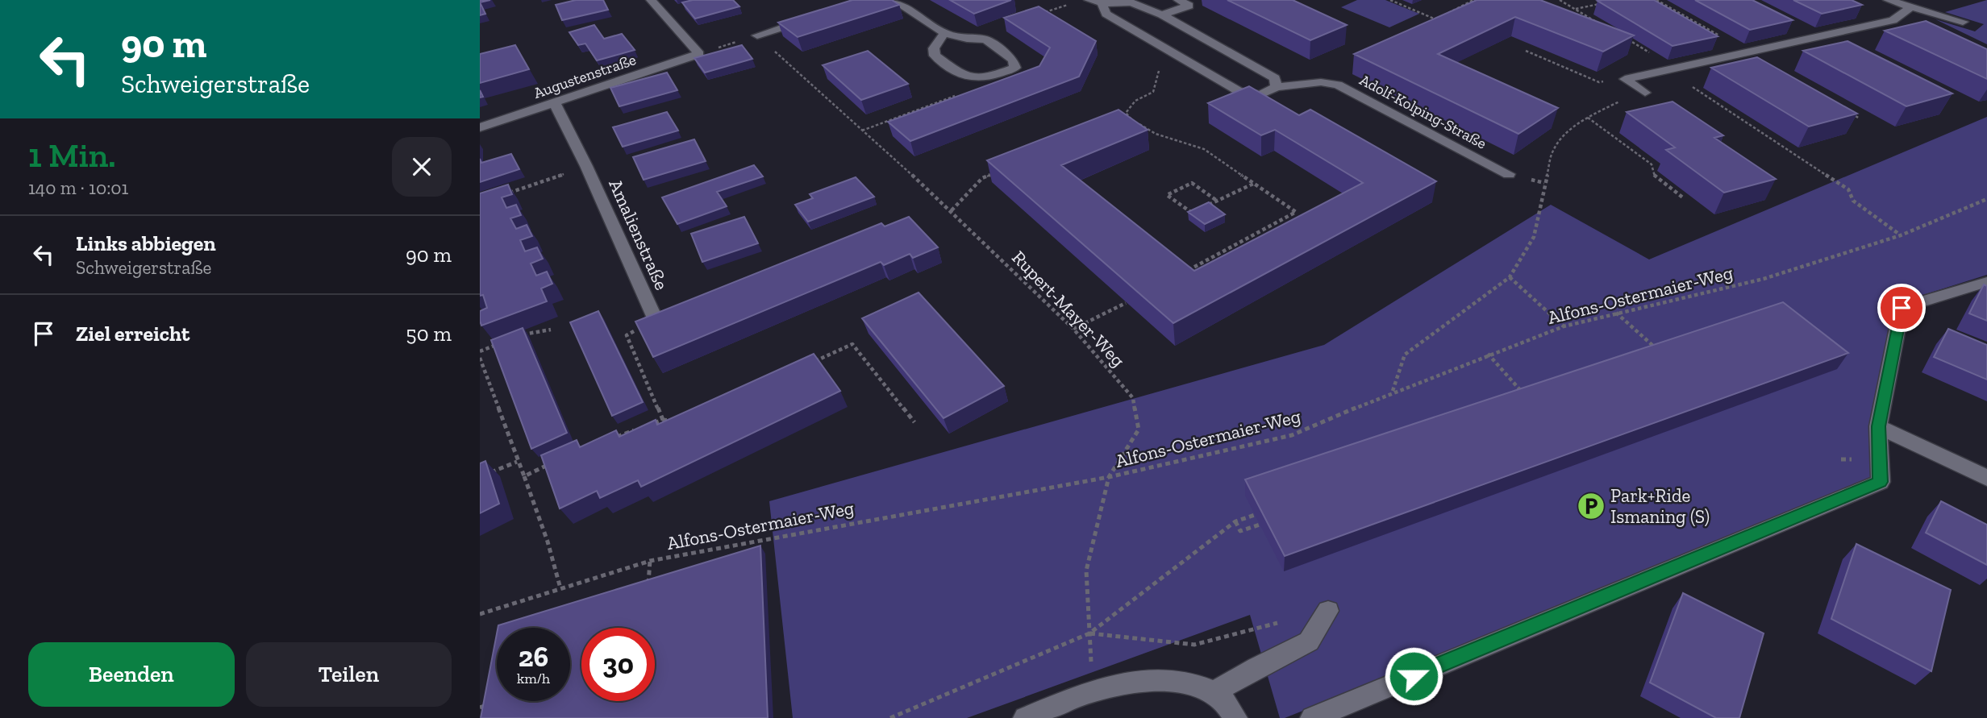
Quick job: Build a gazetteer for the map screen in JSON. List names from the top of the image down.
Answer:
{
  "streets": {
    "street": ["Augustenstraße", "Adolf-Kolping-Straße", "Amalienstraße"],
    "path": ["Alfons-Ostermaier-Weg", "Rupert-Mayer-Weg"]
  },
  "crossings": [
    ["Augustenstraße", "Amalienstraße"],
    ["Alfons-Ostermaier-Weg", "Rupert-Mayer-Weg"]
  ],
  "places": {
    "parking": ["Park+Ride Ismaning (S)"]
  },
  "page": {
    "turn": ["90 m", "Schweigerstraße"],
    "heading": ["1 Min.", "140 m · 10:01"],
    "list": [
      {
        "name": "Links abbiegen",
        "note": "Schweigerstraße",
        "value": "90 m"
      },
      {
        "name": "Ziel erreicht",
        "value": "50 m"
      }
    ],
    "speed": "26 km/h",
    "limit": "30",
    "buttons": ["Beenden", "Teilen"]
  }
}
